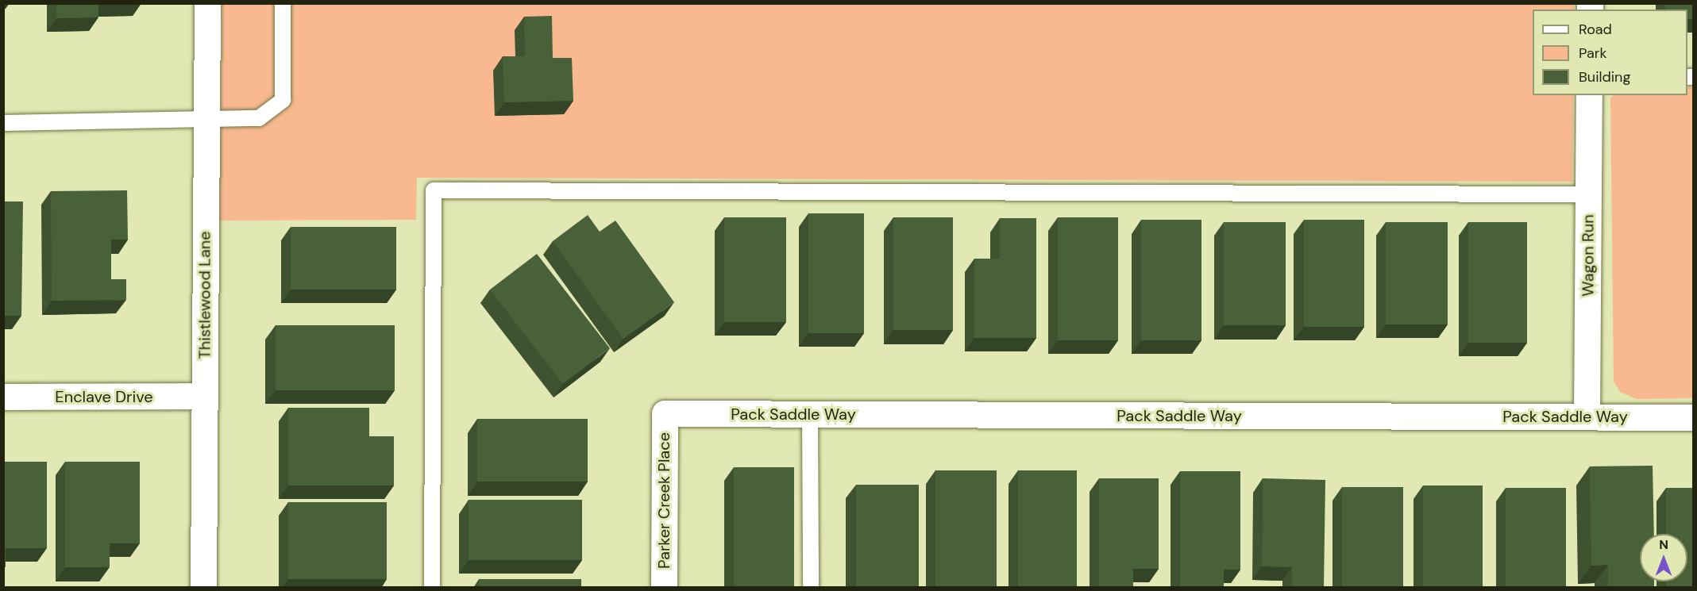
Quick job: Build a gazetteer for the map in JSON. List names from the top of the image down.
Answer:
{
  "streets": {
    "street": [
      "Wagon Run",
      "Thistlewood Lane",
      "Enclave Drive",
      "Pack Saddle Way",
      "Parker Creek Place"
    ]
  },
  "crossings": [
    ["Wagon Run", "Pack Saddle Way"],
    ["Thistlewood Lane", "Enclave Drive"],
    ["Pack Saddle Way", "Parker Creek Place"]
  ],
  "legend": ["Road", "Park", "Building"],
  "north": "top"
}
